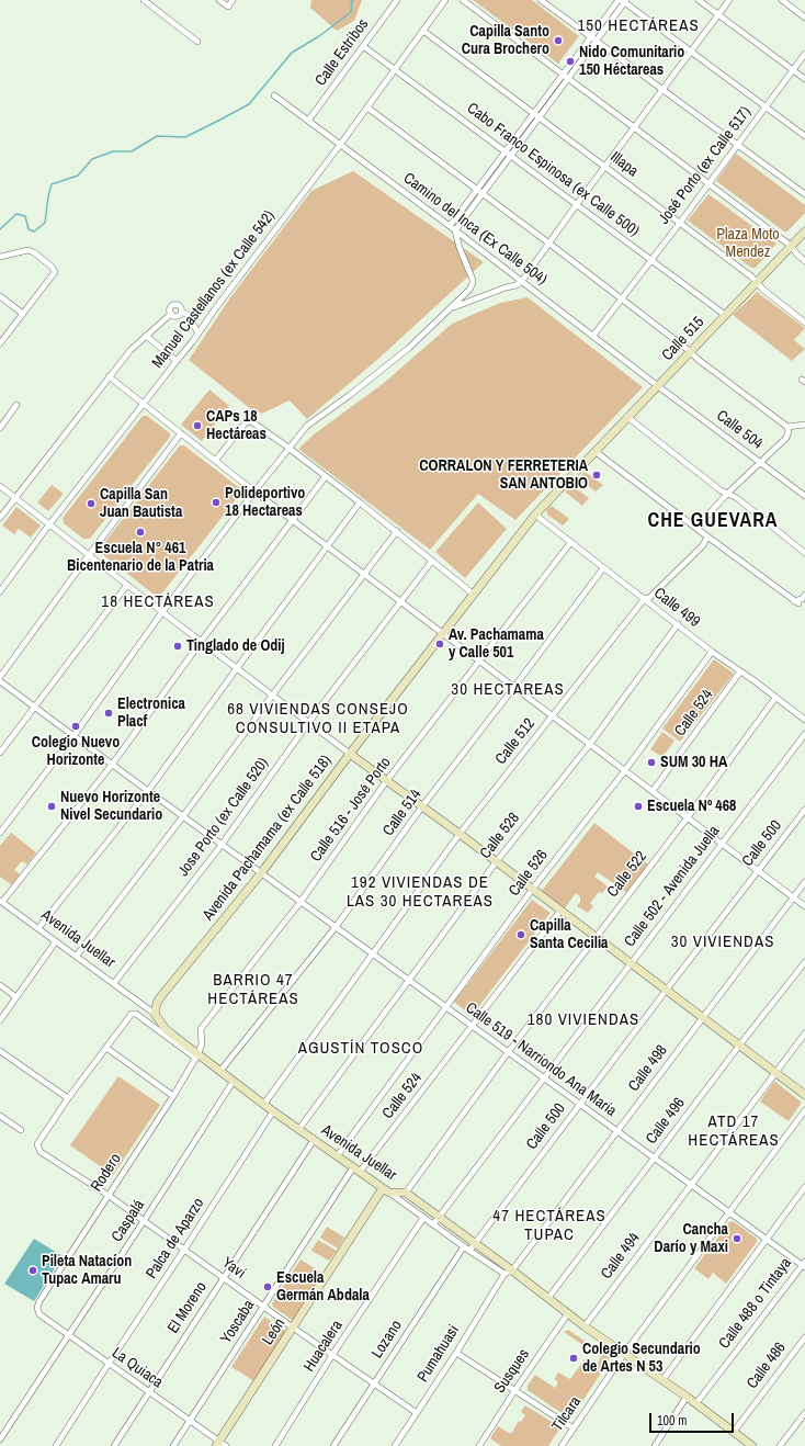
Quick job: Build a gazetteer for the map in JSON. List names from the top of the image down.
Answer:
{
  "streets": {
    "street": [
      "Calle Estribos",
      "Illapa",
      "José Porto (ex Calle 517)",
      "Cabo Franco Espinosa (ex Calle 500)",
      "Camino del Inca (Ex Calle 504)",
      "Manuel Castellanos (ex Calle 542)",
      "Calle 515",
      "Calle 504",
      "Calle 499",
      "Calle 524",
      "Calle 512",
      "Calle 516 - José Porto",
      "Calle 514",
      "Jose Porto (ex Calle 520)",
      "Calle 528",
      "Avenida Pachamama (ex Calle 518)",
      "Calle 500",
      "Calle 526",
      "Calle 522",
      "Calle 502 - Avenida Juella",
      "Avenida Juellar",
      "Calle 519 - Narriondo Ana María",
      "Calle 498",
      "Calle 496",
      "Rodero",
      "Caspalá",
      "Palca de Aparzo",
      "Calle 494",
      "Yavi",
      "Calle 488 o Tintaya",
      "El Moreno",
      "Yoscaba",
      "León",
      "Lozano",
      "Huacalera",
      "Pumahuasi",
      "Calle 486",
      "La Quiaca",
      "Susques",
      "Tilcara"
    ]
  },
  "crossings": [
    ["Calle Estribos", "Cabo Franco Espinosa (ex Calle 500)"],
    ["Calle Estribos", "Camino del Inca (Ex Calle 504)"],
    ["Illapa", "José Porto (ex Calle 517)"],
    ["Illapa", "Manuel Castellanos (ex Calle 542)"],
    ["Illapa", "Calle 515"],
    ["José Porto (ex Calle 517)", "Cabo Franco Espinosa (ex Calle 500)"],
    ["José Porto (ex Calle 517)", "Camino del Inca (Ex Calle 504)"],
    ["Cabo Franco Espinosa (ex Calle 500)", "Manuel Castellanos (ex Calle 542)"],
    ["Cabo Franco Espinosa (ex Calle 500)", "Calle 515"],
    ["Camino del Inca (Ex Calle 504)", "Manuel Castellanos (ex Calle 542)"],
    ["Camino del Inca (Ex Calle 504)", "Calle 515"],
    ["Camino del Inca (Ex Calle 504)", "Calle 504"],
    ["Calle 515", "Calle 504"],
    ["Calle 515", "Calle 499"],
    ["Calle 515", "Avenida Pachamama (ex Calle 518)"],
    ["Calle 499", "Calle 524"],
    ["Calle 499", "Calle 512"],
    ["Calle 499", "Calle 516 - José Porto"],
    ["Calle 499", "Calle 514"],
    ["Calle 499", "Calle 528"],
    ["Calle 499", "Avenida Pachamama (ex Calle 518)"],
    ["Calle 499", "Calle 526"],
    ["Calle 499", "Calle 522"],
    ["Calle 524", "Avenida Juellar"],
    ["Calle 524", "Calle 519 - Narriondo Ana María"],
    ["Calle 524", "Yoscaba"],
    ["Calle 512", "Avenida Juellar"],
    ["Calle 512", "Calle 519 - Narriondo Ana María"],
    ["Calle 516 - José Porto", "Avenida Juellar"],
    ["Calle 516 - José Porto", "Calle 519 - Narriondo Ana María"],
    ["Calle 516 - José Porto", "Rodero"],
    ["Calle 514", "Avenida Juellar"],
    ["Calle 514", "Calle 519 - Narriondo Ana María"],
    ["Jose Porto (ex Calle 520)", "Avenida Juellar"],
    ["Jose Porto (ex Calle 520)", "Calle 519 - Narriondo Ana María"],
    ["Calle 528", "Avenida Juellar"],
    ["Calle 528", "Calle 519 - Narriondo Ana María"],
    ["Avenida Pachamama (ex Calle 518)", "Avenida Juellar"],
    ["Avenida Pachamama (ex Calle 518)", "Calle 519 - Narriondo Ana María"],
    ["Calle 500", "Avenida Juellar"],
    ["Calle 500", "Calle 519 - Narriondo Ana María"],
    ["Calle 526", "Avenida Juellar"],
    ["Calle 526", "Calle 519 - Narriondo Ana María"],
    ["Calle 522", "Avenida Juellar"],
    ["Calle 522", "Calle 519 - Narriondo Ana María"],
    ["Calle 502 - Avenida Juella", "Avenida Juellar"],
    ["Calle 502 - Avenida Juella", "Calle 519 - Narriondo Ana María"],
    ["Avenida Juellar", "Calle 498"],
    ["Avenida Juellar", "Calle 496"],
    ["Avenida Juellar", "Rodero"],
    ["Avenida Juellar", "Caspalá"],
    ["Avenida Juellar", "Palca de Aparzo"],
    ["Avenida Juellar", "Calle 494"],
    ["Avenida Juellar", "Calle 488 o Tintaya"],
    ["Avenida Juellar", "El Moreno"],
    ["Avenida Juellar", "Yoscaba"],
    ["Avenida Juellar", "León"],
    ["Avenida Juellar", "Calle 486"],
    ["Avenida Juellar", "Susques"],
    ["Avenida Juellar", "Tilcara"],
    ["Calle 519 - Narriondo Ana María", "Calle 498"],
    ["Calle 519 - Narriondo Ana María", "Calle 496"],
    ["Calle 519 - Narriondo Ana María", "Calle 494"],
    ["Calle 519 - Narriondo Ana María", "Calle 488 o Tintaya"],
    ["Calle 519 - Narriondo Ana María", "Tilcara"],
    ["Rodero", "Yavi"],
    ["Rodero", "La Quiaca"],
    ["Caspalá", "Yavi"],
    ["Caspalá", "La Quiaca"],
    ["Palca de Aparzo", "Yavi"],
    ["Palca de Aparzo", "La Quiaca"],
    ["Yavi", "El Moreno"],
    ["Yavi", "Yoscaba"],
    ["Yavi", "León"],
    ["Yavi", "Lozano"],
    ["Yavi", "Huacalera"],
    ["Yavi", "Pumahuasi"],
    ["El Moreno", "La Quiaca"],
    ["Yoscaba", "La Quiaca"],
    ["León", "La Quiaca"]
  ],
  "districts": [
    "150 HECTÁREAS",
    "CHE GUEVARA",
    "18 HECTÁREAS",
    "30 HECTAREAS",
    "68 VIVIENDAS CONSEJO CONSULTIVO II ETAPA",
    "192 VIVIENDAS DE LAS 30 HECTAREAS",
    "30 VIVIENDAS",
    "BARRIO 47 HECTÁREAS",
    "180 VIVIENDAS",
    "AGUSTÍN TOSCO",
    "ATD 17 HECTÁREAS",
    "47 HECTÁREAS TUPAC"
  ],
  "parks": ["Plaza Moto Mendez"],
  "places": [
    "Capilla Santo Cura Brochero",
    "Nido Comunitario 150 Héctareas",
    "CAPs 18 Hectáreas",
    "CORRALON Y FERRETERIA SAN ANTOBIO",
    "Polideportivo 18 Hectareas",
    "Capilla San Juan Bautista",
    "Escuela N° 461 Bicentenario de la Patria",
    "Av. Pachamama y Calle 501",
    "Tinglado de Odij",
    "Electronica Placf",
    "Colegio Nuevo Horizonte",
    "SUM 30 HA",
    "Nuevo Horizonte Nivel Secundario",
    "Escuela Nº 468",
    "Capilla Santa Cecilia",
    "Cancha Darío y Maxi",
    "Pileta Natacíon Tupac Amaru",
    "Escuela Germán Abdala",
    "Colegio Secundario de Artes N 53"
  ],
  "scale_bar": "100 m"
}
